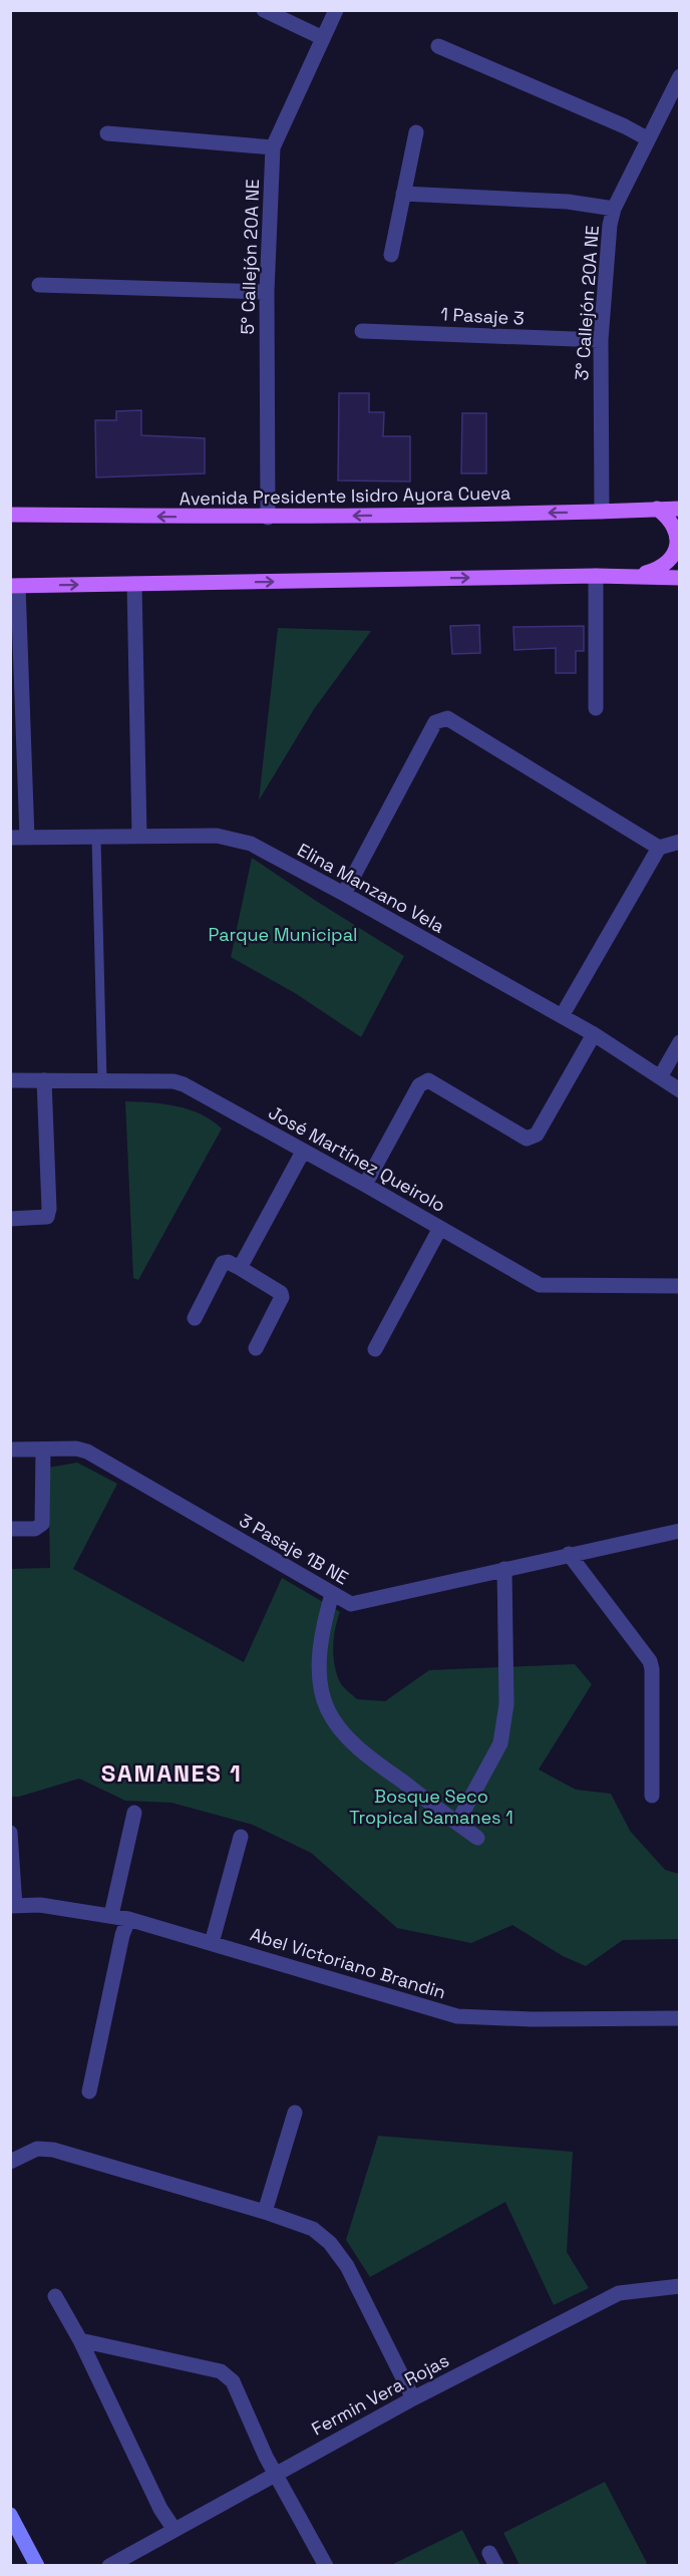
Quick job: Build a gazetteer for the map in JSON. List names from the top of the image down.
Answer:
{
  "streets": {
    "main road": ["Avenida Presidente Isidro Ayora Cueva"],
    "street": [
      "5° Callejón 20A NE",
      "3° Callejón 20A NE",
      "1 Pasaje 3",
      "Elina Manzano Vela",
      "José Martínez Queirolo",
      "3 Pasaje 1B NE",
      "Abel Victoriano Brandin",
      "Fermin Vera Rojas"
    ]
  },
  "crossings": [
    ["5° Callejón 20A NE", "Avenida Presidente Isidro Ayora Cueva"],
    ["3° Callejón 20A NE", "1 Pasaje 3"],
    ["3° Callejón 20A NE", "Avenida Presidente Isidro Ayora Cueva"]
  ],
  "districts": ["SAMANES 1"],
  "parks": ["Parque Municipal", "Bosque Seco Tropical Samanes 1"]
}
